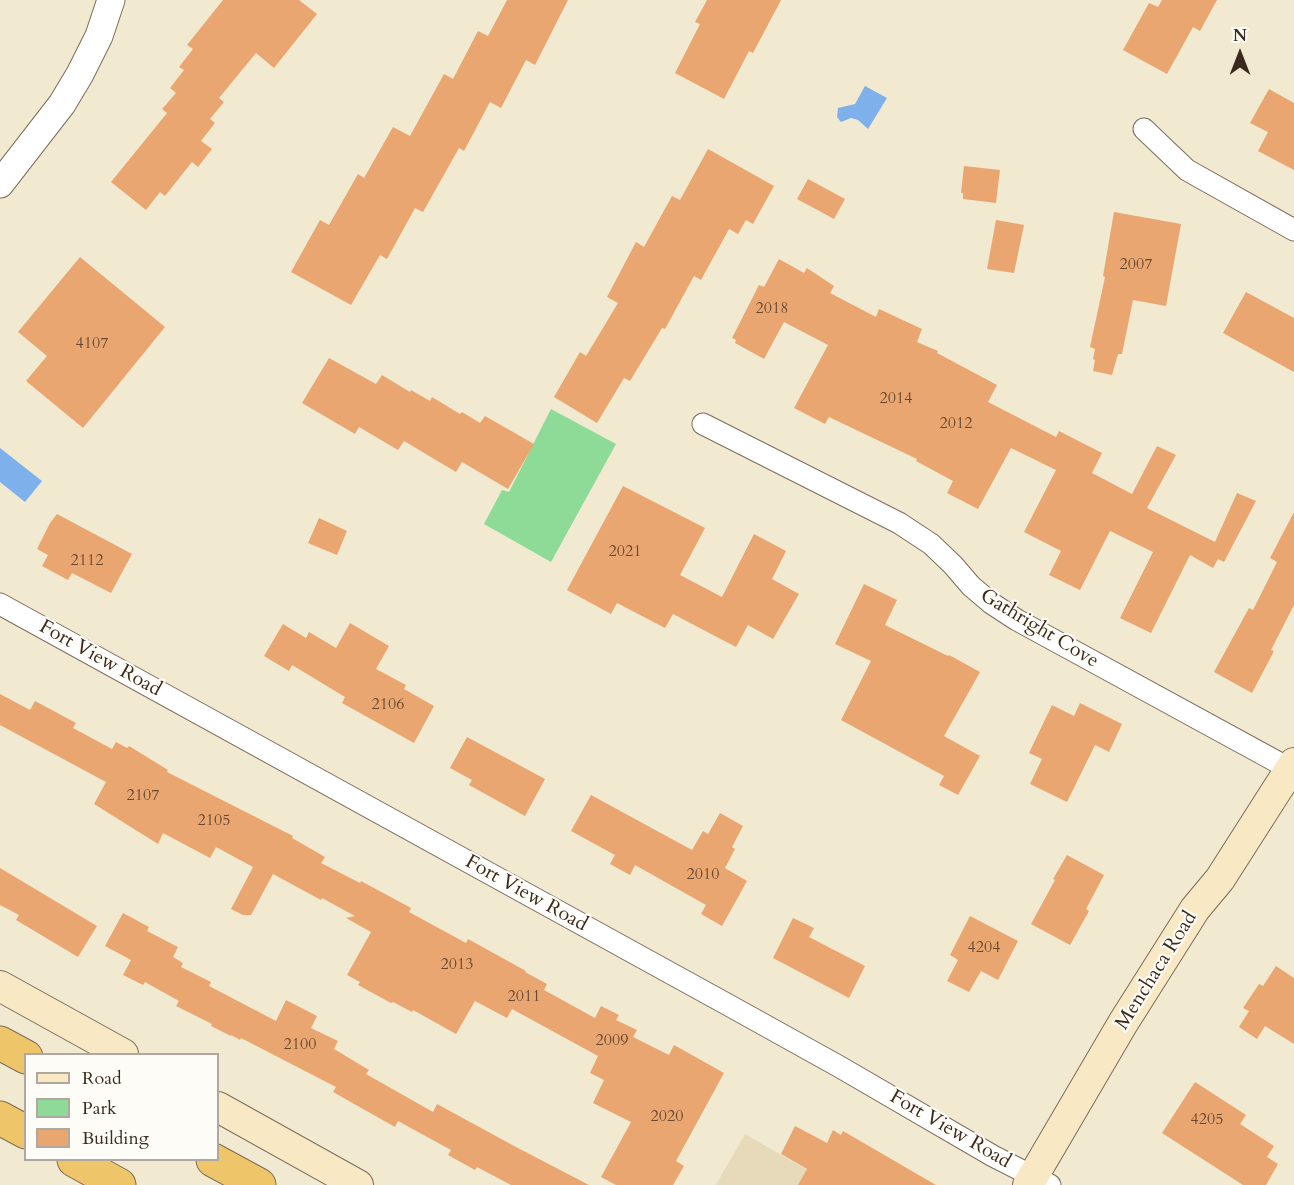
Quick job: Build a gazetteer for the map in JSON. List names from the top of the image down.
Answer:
{
  "streets": {
    "main road": ["Menchaca Road"],
    "street": ["Gathright Cove", "Fort View Road"]
  },
  "crossings": [
    ["Gathright Cove", "Menchaca Road"],
    ["Fort View Road", "Menchaca Road"]
  ],
  "house_numbers": [
    "2007",
    "2018",
    "4107",
    "2014",
    "2012",
    "2021",
    "2112",
    "2106",
    "2107",
    "2105",
    "2010",
    "4204",
    "2013",
    "2011",
    "2009",
    "2100",
    "2020",
    "4205"
  ],
  "legend": ["Road", "Park", "Building"],
  "north": "top"
}
